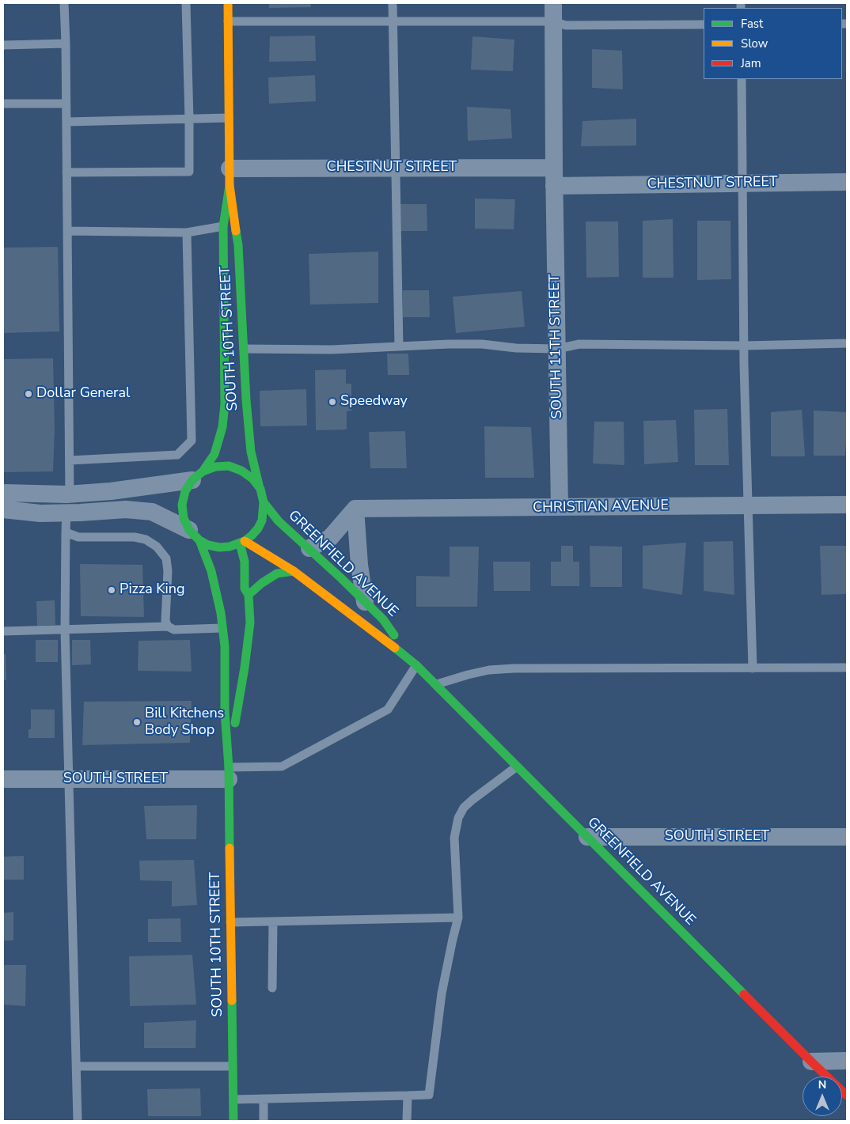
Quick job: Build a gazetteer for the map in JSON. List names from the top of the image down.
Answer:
{
  "streets": {
    "main road": ["SOUTH 10TH STREET", "GREENFIELD AVENUE"],
    "street": [
      "CHESTNUT STREET",
      "SOUTH 11TH STREET",
      "CHRISTIAN AVENUE",
      "SOUTH STREET"
    ]
  },
  "crossings": [
    ["CHESTNUT STREET", "SOUTH 10TH STREET"],
    ["CHESTNUT STREET", "SOUTH 11TH STREET"],
    ["SOUTH 10TH STREET", "GREENFIELD AVENUE"],
    ["SOUTH 10TH STREET", "SOUTH STREET"],
    ["SOUTH 11TH STREET", "CHRISTIAN AVENUE"],
    ["GREENFIELD AVENUE", "SOUTH STREET"]
  ],
  "places": [
    "Dollar General",
    "Speedway",
    "Pizza King",
    "Bill Kitchens Body Shop"
  ],
  "legend": ["Fast", "Slow", "Jam"],
  "north": "top"
}
